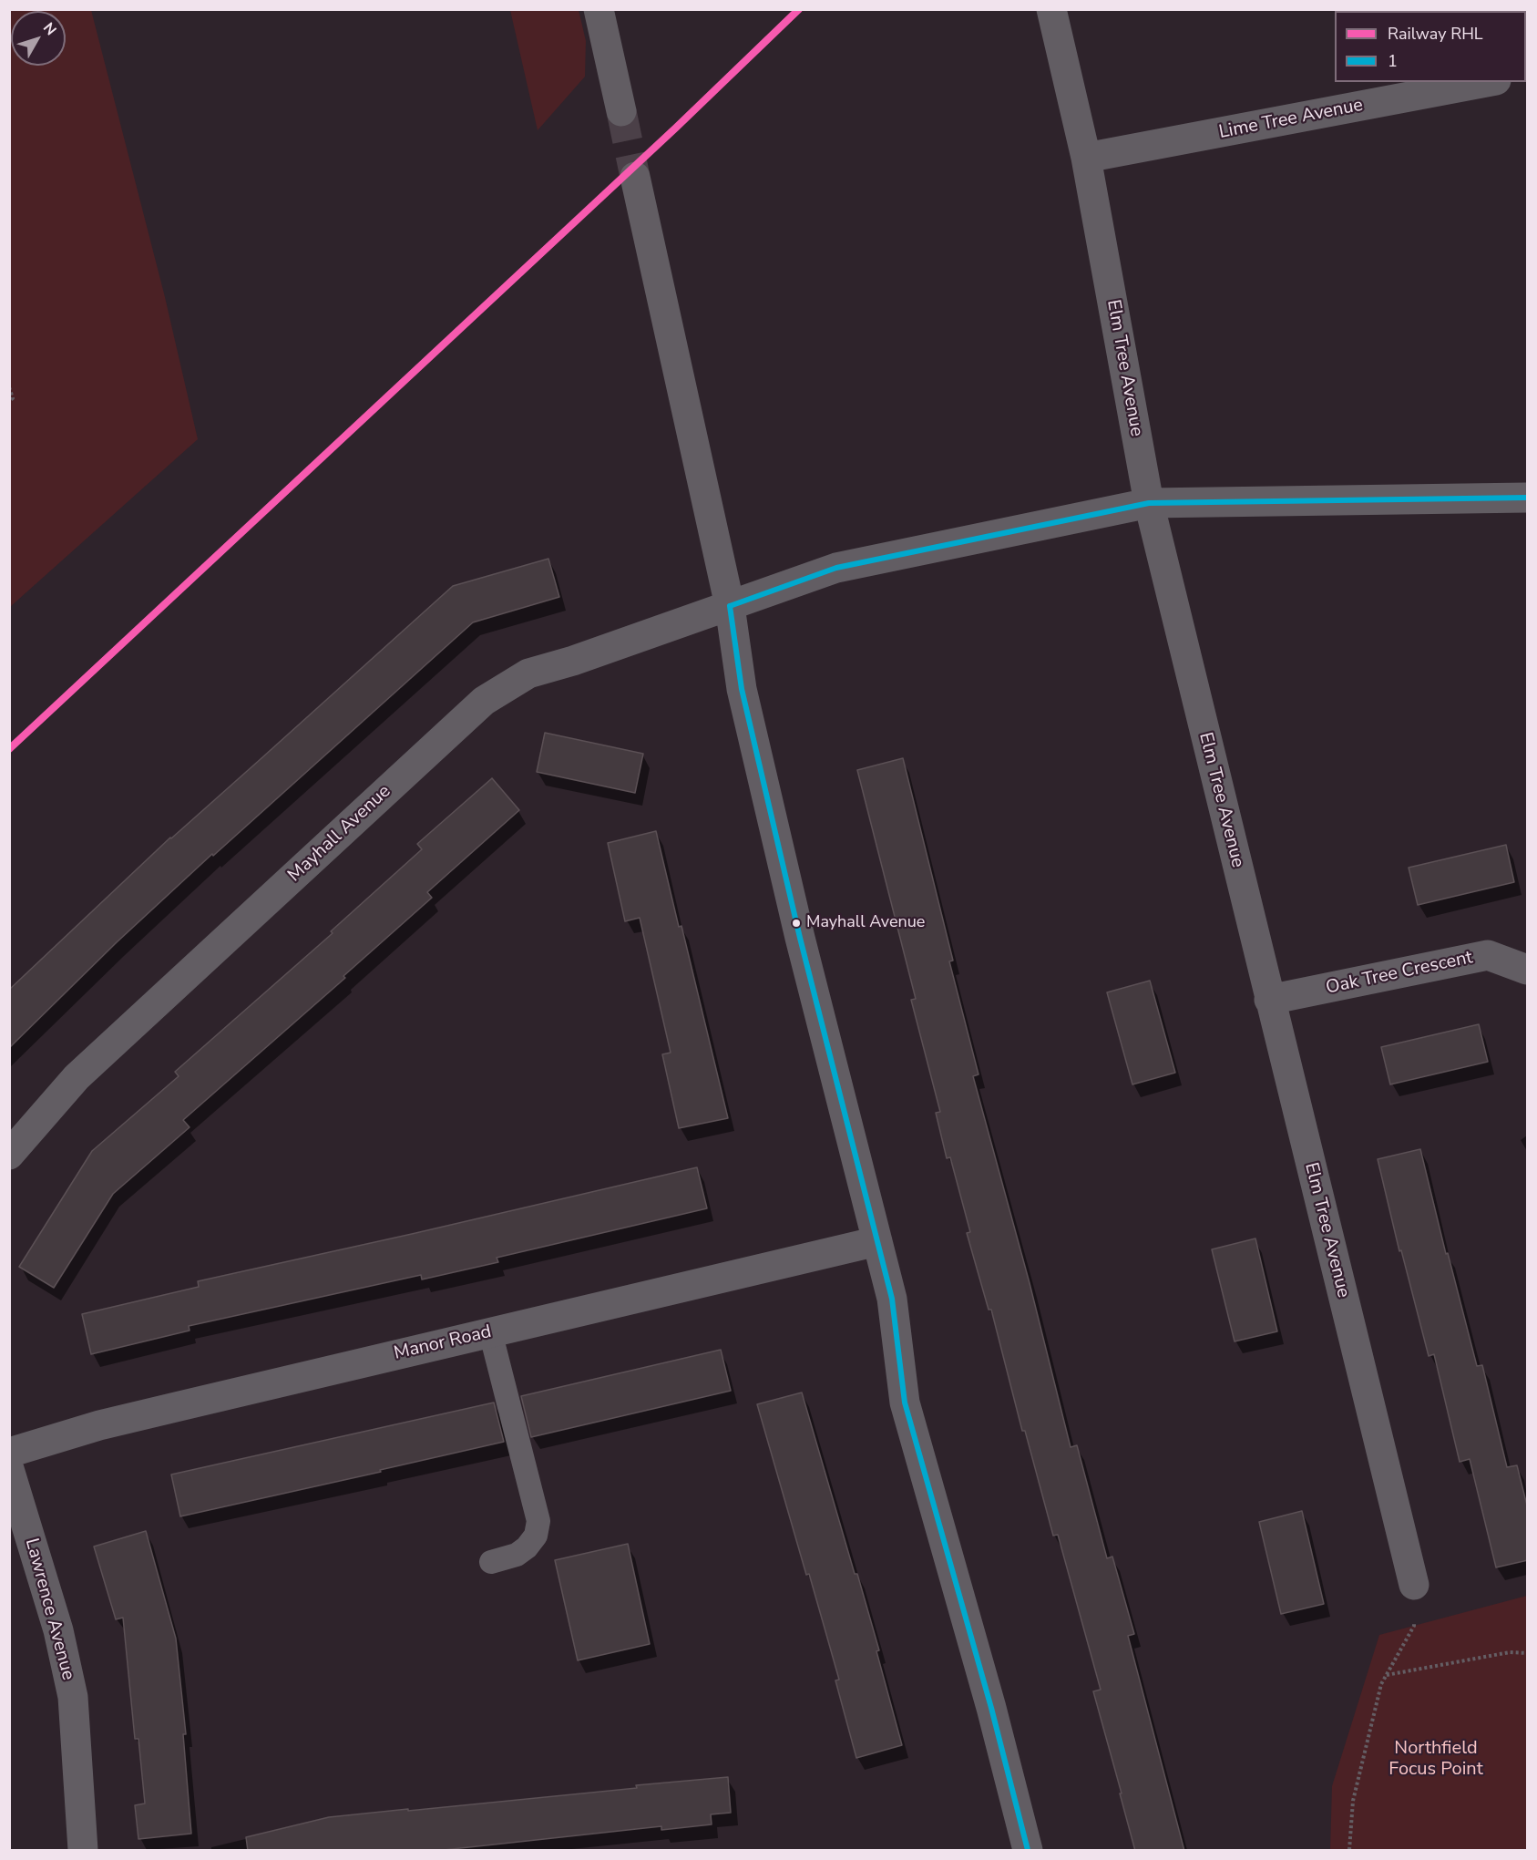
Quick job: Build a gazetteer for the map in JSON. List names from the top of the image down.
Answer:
{
  "streets": {
    "street": [
      "Lime Tree Avenue",
      "Elm Tree Avenue",
      "Mayhall Avenue",
      "Oak Tree Crescent",
      "Manor Road",
      "Lawrence Avenue"
    ]
  },
  "crossings": [
    ["Lime Tree Avenue", "Elm Tree Avenue"],
    ["Elm Tree Avenue", "Mayhall Avenue"],
    ["Elm Tree Avenue", "Oak Tree Crescent"]
  ],
  "parks": ["Northfield Focus Point"],
  "places": ["Mayhall Avenue"],
  "lines": ["rail line RHL", "transit line 1"],
  "legend": ["Railway RHL", "1"],
  "north": "top right"
}
